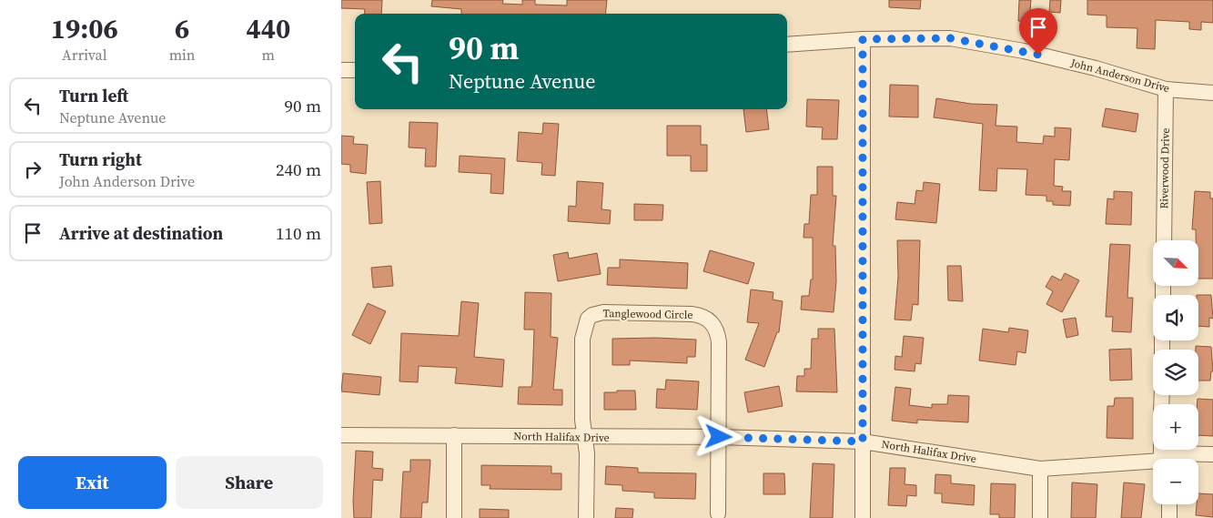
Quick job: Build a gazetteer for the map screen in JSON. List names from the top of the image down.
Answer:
{
  "streets": {
    "street": [
      "John Anderson Drive",
      "Riverwood Drive",
      "Tanglewood Circle",
      "North Halifax Drive"
    ]
  },
  "crossings": [
    ["John Anderson Drive", "Riverwood Drive"],
    ["Tanglewood Circle", "North Halifax Drive"]
  ],
  "north": "bottom right",
  "page": {
    "eta": [
      "19:06",
      "Arrival",
      "6",
      "min",
      "440",
      "m"
    ],
    "turn": ["90 m", "Neptune Avenue"],
    "list": [
      {
        "name": "Turn left",
        "note": "Neptune Avenue",
        "value": "90 m"
      },
      {
        "name": "Turn right",
        "note": "John Anderson Drive",
        "value": "240 m"
      },
      {
        "name": "Arrive at destination",
        "value": "110 m"
      }
    ],
    "map_buttons": ["+", "−"],
    "buttons": ["Exit", "Share"]
  }
}
